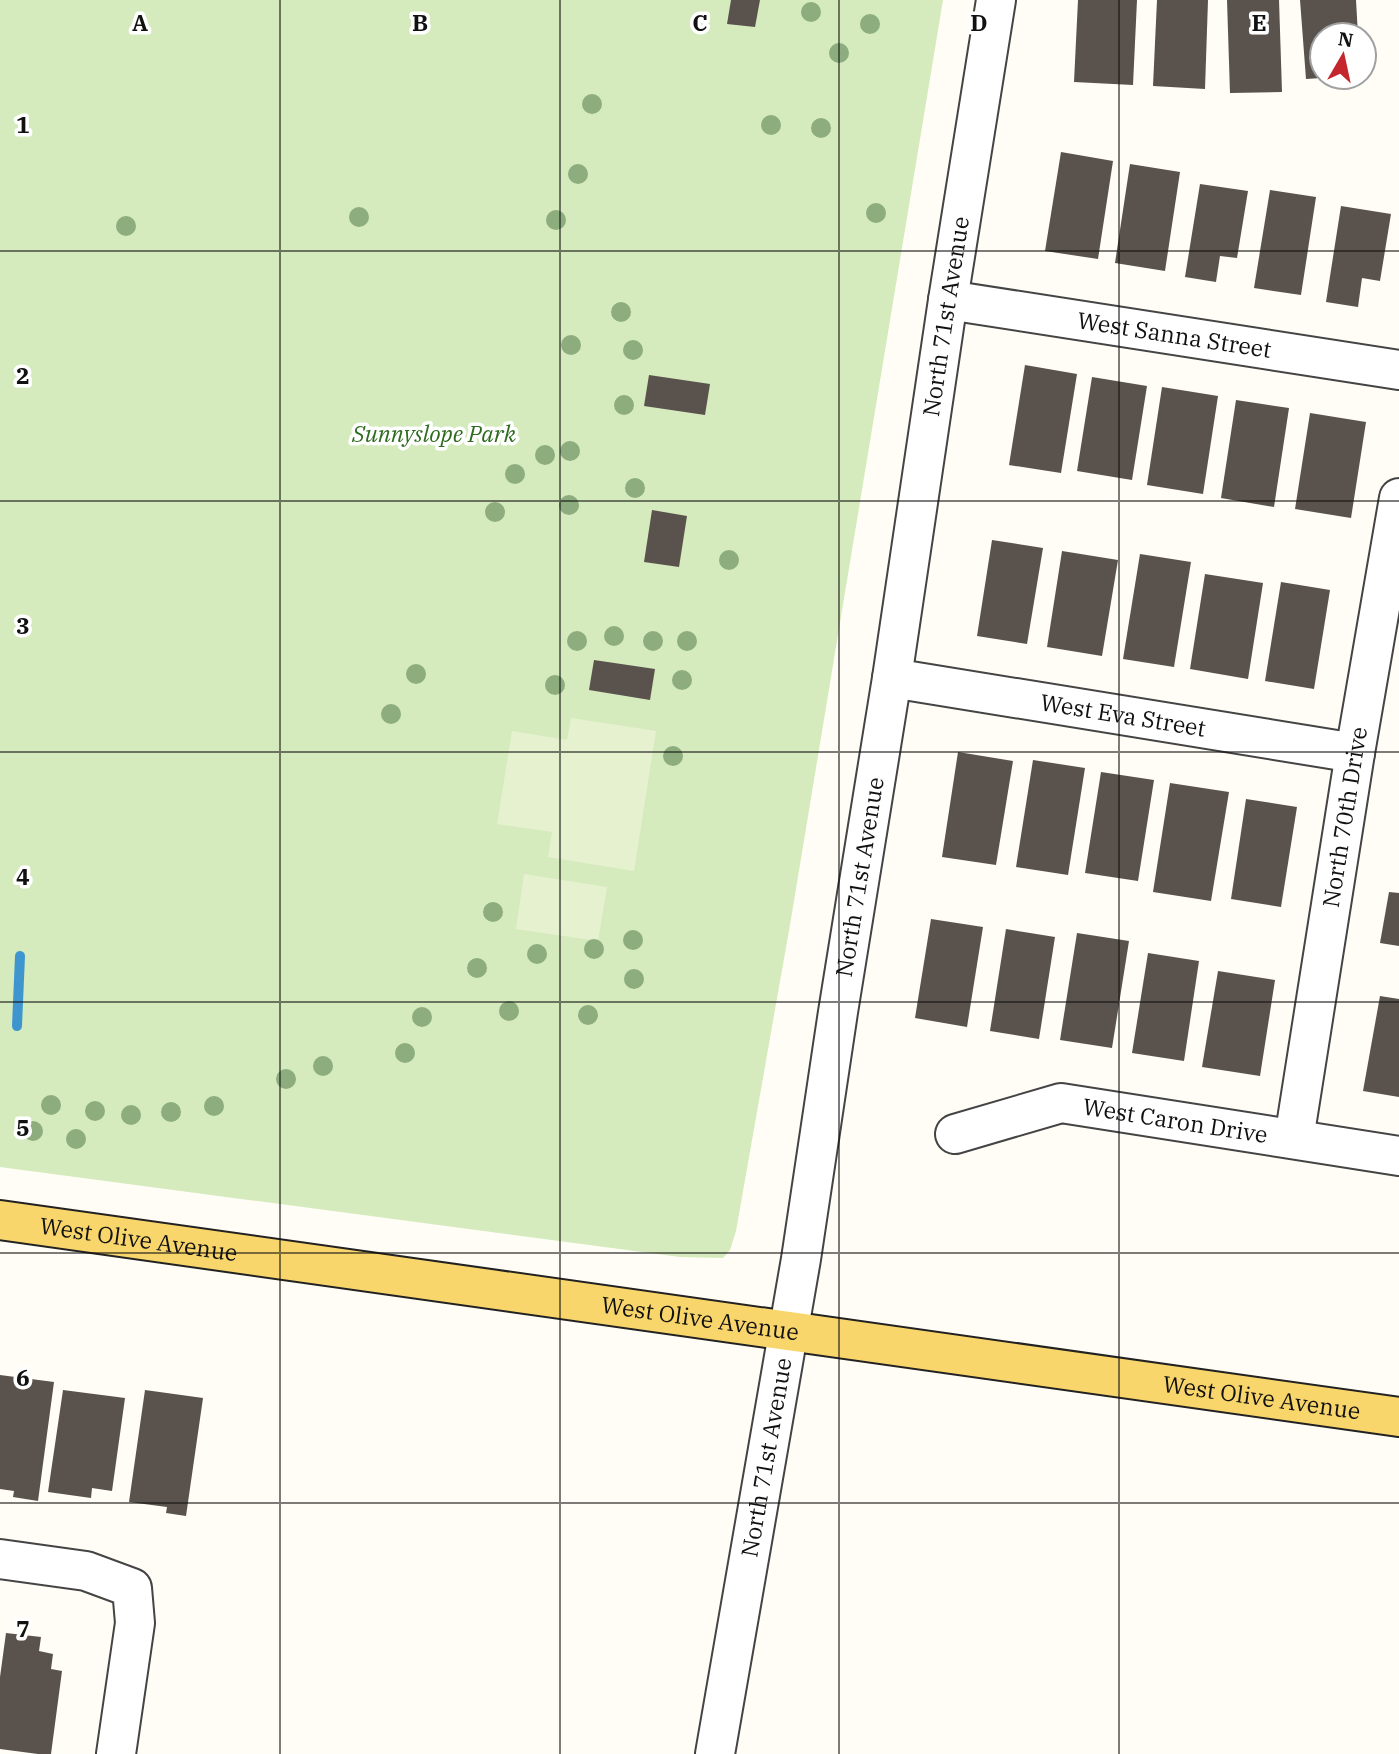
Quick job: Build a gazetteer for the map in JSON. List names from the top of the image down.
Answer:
{
  "streets": {
    "main road": ["West Olive Avenue"],
    "street": [
      "North 71st Avenue",
      "West Sanna Street",
      "West Eva Street",
      "North 70th Drive",
      "West Caron Drive"
    ]
  },
  "crossings": [
    ["North 71st Avenue", "West Sanna Street"],
    ["North 71st Avenue", "West Eva Street"],
    ["North 71st Avenue", "West Olive Avenue"],
    ["West Eva Street", "North 70th Drive"],
    ["North 70th Drive", "West Caron Drive"]
  ],
  "parks": ["Sunnyslope Park"],
  "north": "top",
  "grid": {
    "columns": [
      "A",
      "B",
      "C",
      "D",
      "E"
    ],
    "rows": [
      "1",
      "2",
      "3",
      "4",
      "5",
      "6",
      "7"
    ]
  }
}
